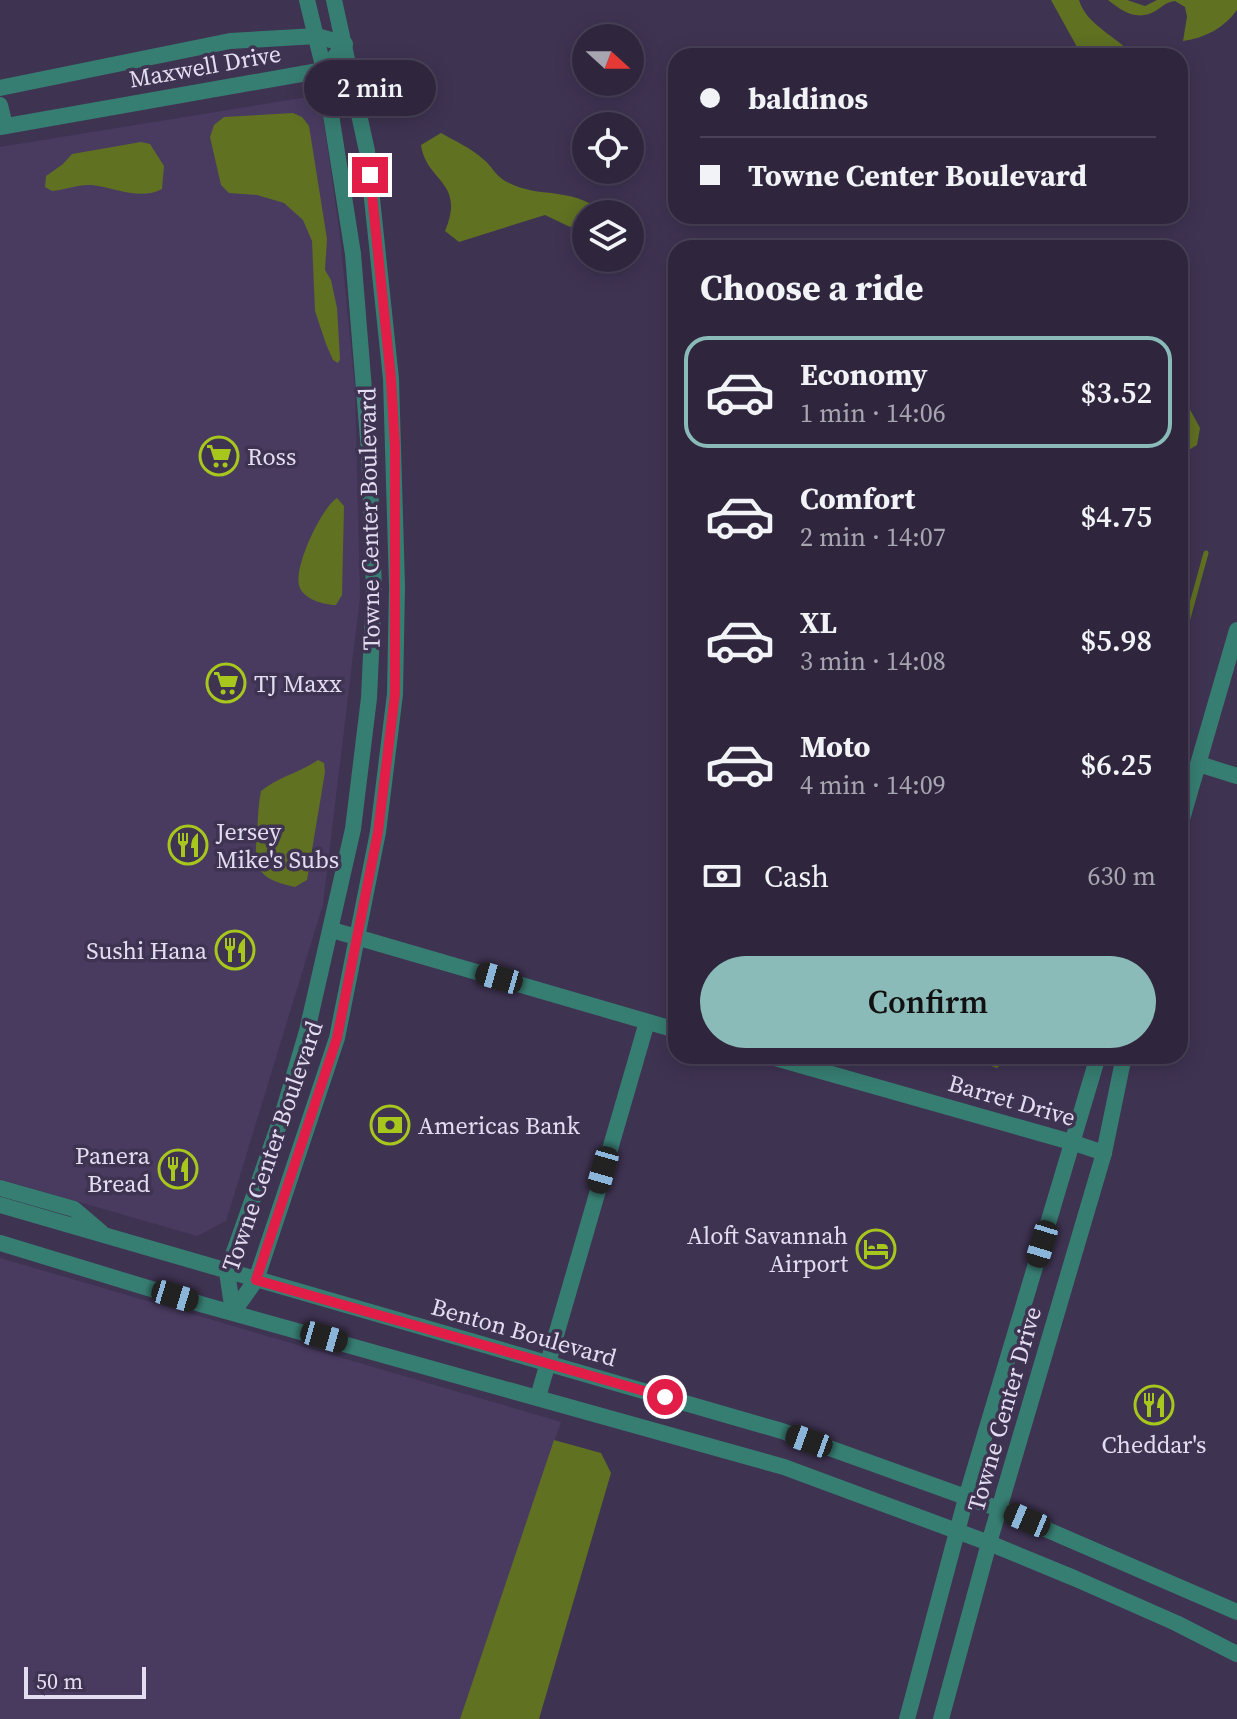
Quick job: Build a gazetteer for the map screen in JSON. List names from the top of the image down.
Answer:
{
  "streets": {
    "street": [
      "Maxwell Drive",
      "Towne Center Boulevard",
      "Barret Drive",
      "Benton Boulevard",
      "Towne Center Drive"
    ]
  },
  "crossings": [
    ["Maxwell Drive", "Towne Center Boulevard"],
    ["Towne Center Boulevard", "Benton Boulevard"],
    ["Barret Drive", "Towne Center Drive"],
    ["Benton Boulevard", "Towne Center Drive"]
  ],
  "places": {
    "supermarket": ["Ross", "TJ Maxx"],
    "restaurant": [
      "Jersey Mike's Subs",
      "Sushi Hana",
      "Panera Bread",
      "Cheddar's"
    ],
    "bank": ["Americas Bank"],
    "hotel": ["Aloft Savannah Airport"]
  },
  "scale_bar": "50 m",
  "north": "right",
  "page": {
    "banner": ["baldinos", "Towne Center Boulevard"],
    "bubble": "2 min",
    "heading": "Choose a ride",
    "list": [
      {
        "name": "Economy",
        "note": "1 min · 14:06",
        "value": "$3.52"
      },
      {
        "name": "Comfort",
        "note": "2 min · 14:07",
        "value": "$4.75"
      },
      {
        "name": "XL",
        "note": "3 min · 14:08",
        "value": "$5.98"
      },
      {
        "name": "Moto",
        "note": "4 min · 14:09",
        "value": "$6.25"
      }
    ],
    "pay": ["Cash", "630 m"],
    "buttons": "Confirm",
    "scale": "50 m"
  }
}
